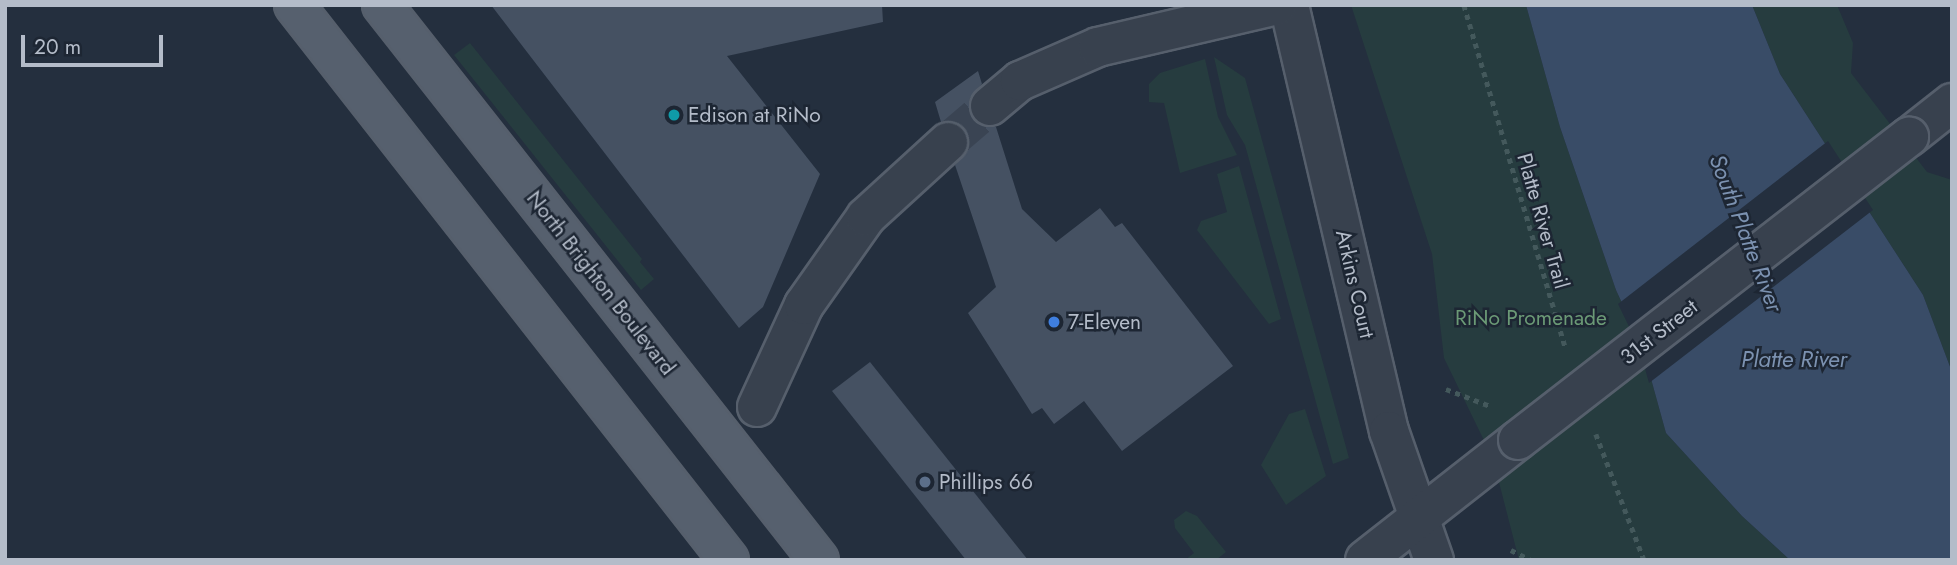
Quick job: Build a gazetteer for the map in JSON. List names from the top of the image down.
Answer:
{
  "streets": {
    "main road": ["North Brighton Boulevard"],
    "street": ["Arkins Court", "31st Street"],
    "path": ["Platte River Trail"]
  },
  "crossings": [
    ["Arkins Court", "31st Street"]
  ],
  "water": ["South Platte River", "Platte River"],
  "parks": ["RiNo Promenade"],
  "places": ["Edison at RiNo", "7-Eleven", "Phillips 66"],
  "scale_bar": "20 m"
}
